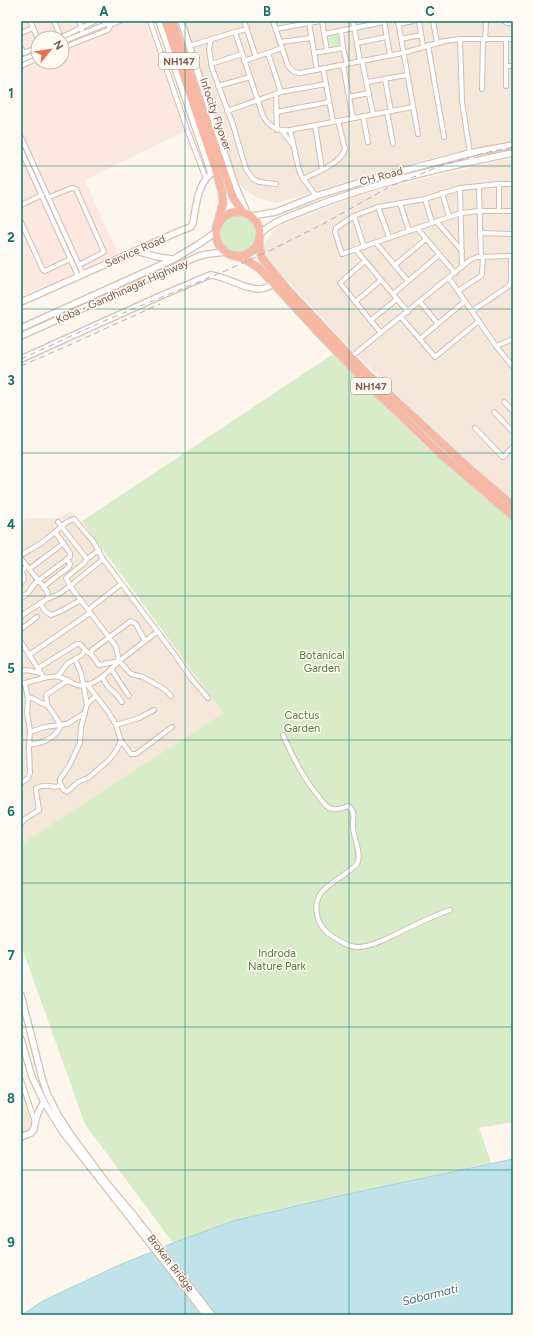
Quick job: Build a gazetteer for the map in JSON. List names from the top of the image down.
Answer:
{
  "streets": {
    "highway": ["NH147", "Infocity Flyover"],
    "street": [
      "CH Road",
      "Service Road",
      "Koba - Gandhinagar Highway",
      "Broken Bridge"
    ]
  },
  "crossings": [
    ["NH147", "Infocity Flyover"],
    ["NH147", "CH Road"],
    ["NH147", "Koba - Gandhinagar Highway"],
    ["Infocity Flyover", "CH Road"],
    ["Infocity Flyover", "Koba - Gandhinagar Highway"],
    ["CH Road", "Koba - Gandhinagar Highway"]
  ],
  "water": ["Sabarmati"],
  "parks": ["Botanical Garden", "Cactus Garden", "Indroda Nature Park"],
  "north": "top right",
  "grid": {
    "columns": ["A", "B", "C"],
    "rows": [
      "1",
      "2",
      "3",
      "4",
      "5",
      "6",
      "7",
      "8",
      "9"
    ]
  }
}
